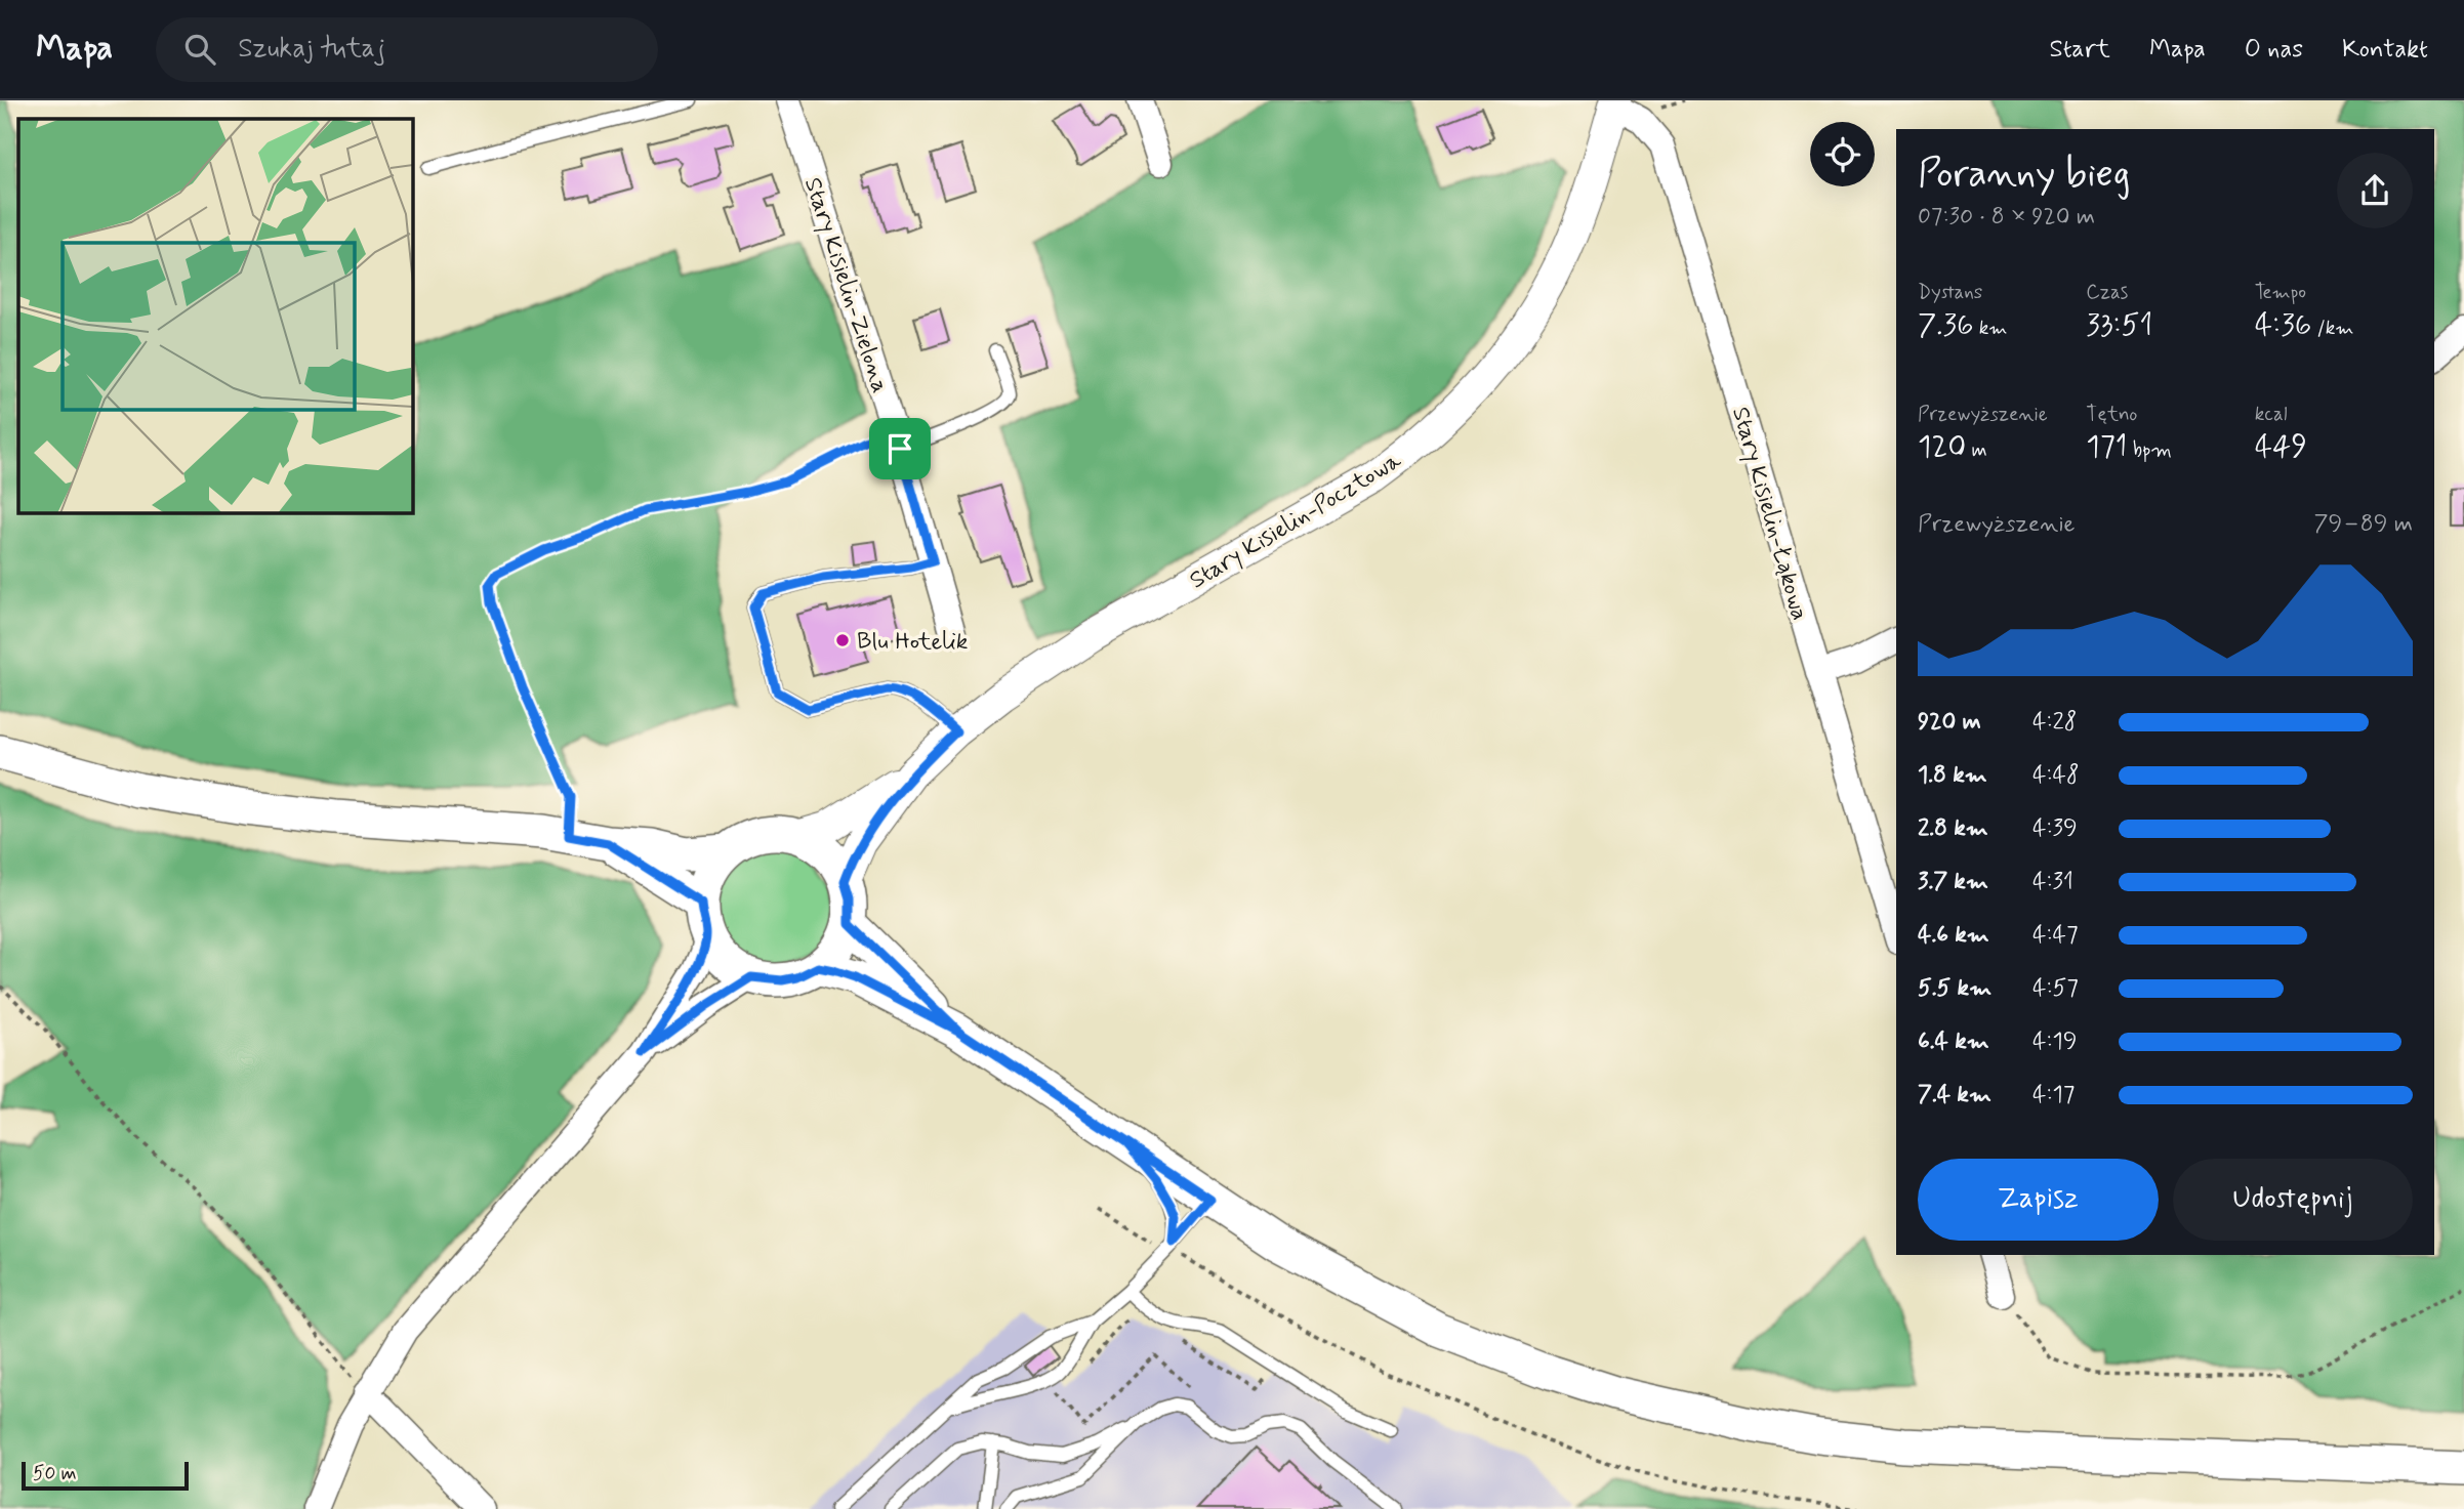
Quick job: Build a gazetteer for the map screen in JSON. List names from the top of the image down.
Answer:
{
  "streets": {
    "street": ["Stary Kisielin-Zielona", "Stary Kisielin-Łąkowa", "Stary Kisielin-Pocztowa"]
  },
  "crossings": [
    ["Stary Kisielin-Łąkowa", "Stary Kisielin-Pocztowa"]
  ],
  "places": ["Blu Hotelik"],
  "scale_bar": "50 m",
  "page": {
    "header": "Mapa",
    "search": "Szukaj tutaj",
    "nav": [
      "Start",
      "Mapa",
      "O nas",
      "Kontakt"
    ],
    "heading": ["Poranny bieg", "07:30 · 8 × 920 m"],
    "stats": [
      ["Dystans", "7.36 km"],
      ["Czas", "33:51"],
      ["Tempo", "4:36 /km"],
      ["Przewyższenie", "120 m"],
      ["Tętno", "171 bpm"],
      ["kcal", "449"]
    ],
    "chart": ["Przewyższenie", "79–89 m"],
    "list": [
      {
        "name": "920 m",
        "note": "4:28"
      },
      {
        "name": "1.8 km",
        "note": "4:48"
      },
      {
        "name": "2.8 km",
        "note": "4:39"
      },
      {
        "name": "3.7 km",
        "note": "4:31"
      },
      {
        "name": "4.6 km",
        "note": "4:47"
      },
      {
        "name": "5.5 km",
        "note": "4:57"
      },
      {
        "name": "6.4 km",
        "note": "4:19"
      },
      {
        "name": "7.4 km",
        "note": "4:17"
      }
    ],
    "buttons": ["Zapisz", "Udostępnij"],
    "scale": "50 m"
  }
}
